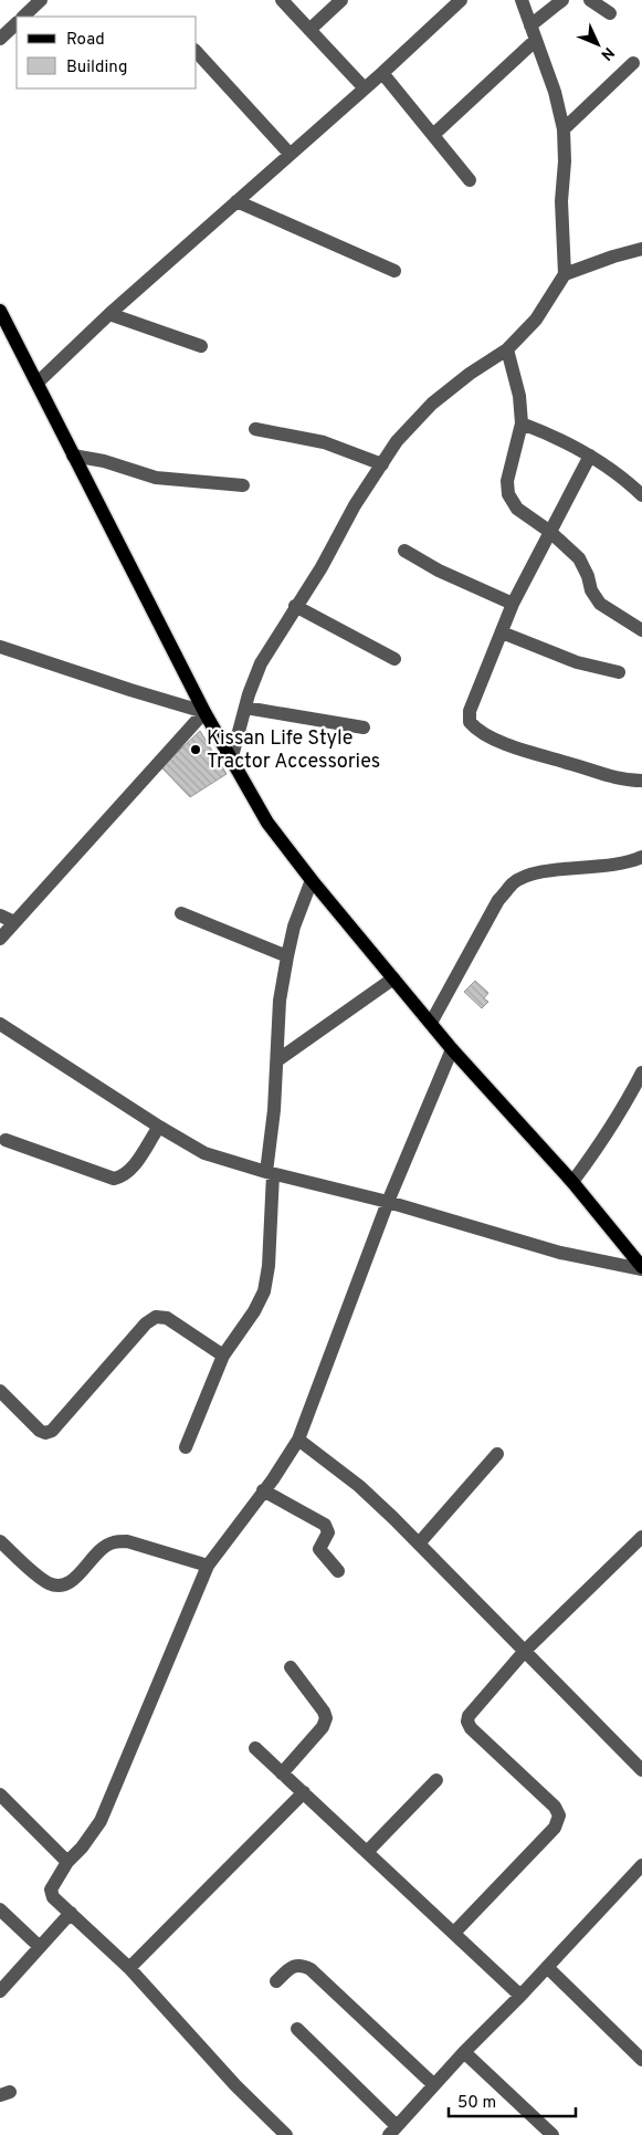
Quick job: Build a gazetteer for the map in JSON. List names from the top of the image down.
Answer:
{
  "places": ["Kissan Life Style Tractor Accessories"],
  "legend": ["Road", "Building"],
  "scale_bar": "50 m",
  "north": "bottom right"
}
